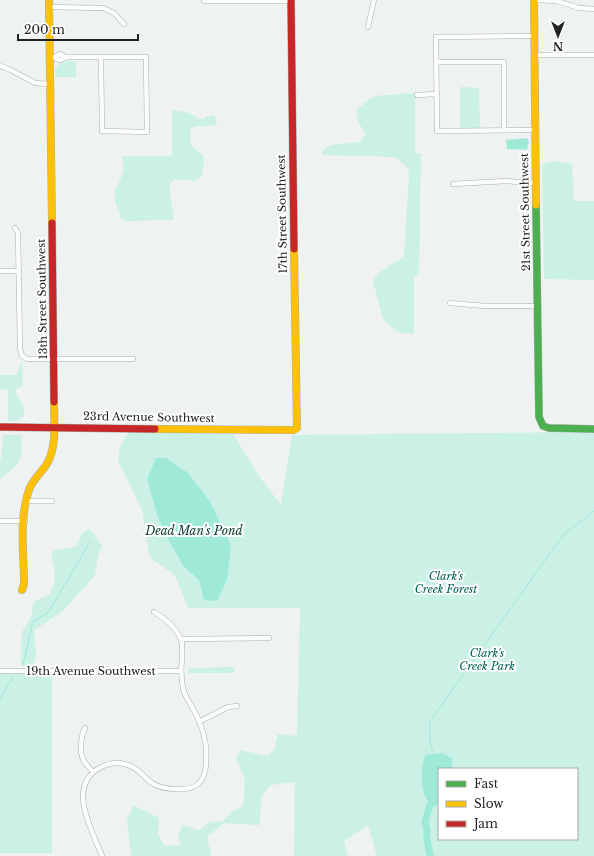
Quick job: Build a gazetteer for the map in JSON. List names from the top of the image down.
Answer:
{
  "streets": {
    "street": [
      "21st Street Southwest",
      "17th Street Southwest",
      "13th Street Southwest",
      "23rd Avenue Southwest",
      "19th Avenue Southwest"
    ]
  },
  "crossings": [
    ["17th Street Southwest", "23rd Avenue Southwest"],
    ["13th Street Southwest", "23rd Avenue Southwest"]
  ],
  "water": ["Dead Man's Pond"],
  "parks": ["Clark's Creek Forest", "Clark's Creek Park"],
  "legend": ["Fast", "Slow", "Jam"],
  "scale_bar": "200 m",
  "north": "bottom"
}
